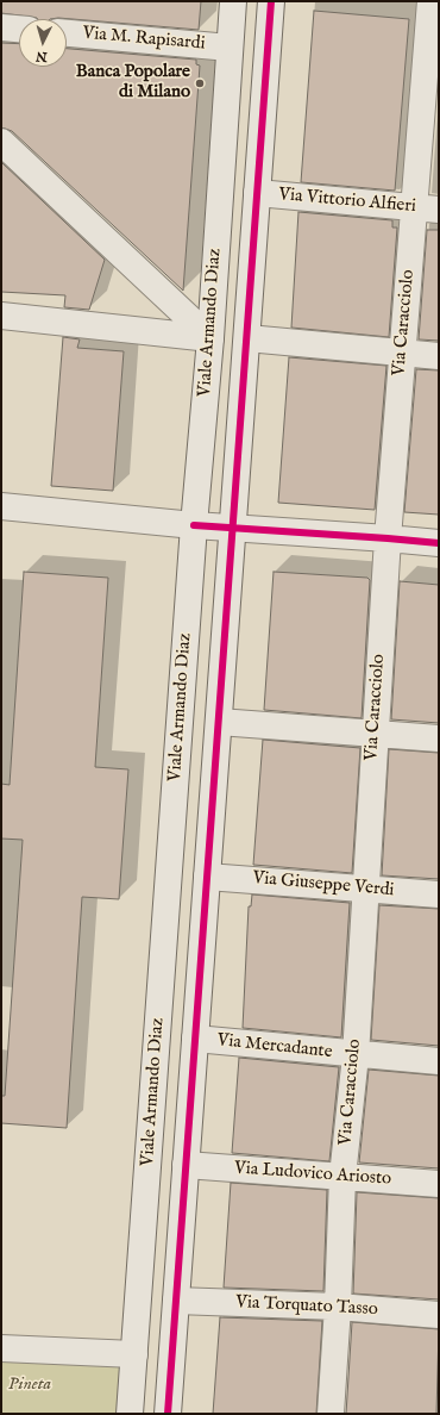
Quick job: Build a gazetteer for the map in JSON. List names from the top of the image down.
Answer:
{
  "streets": {
    "street": [
      "Via M. Rapisardi",
      "Via Vittorio Alfieri",
      "Viale Armando Diaz",
      "Via Caracciolo",
      "Via Giuseppe Verdi",
      "Via Mercadante",
      "Via Ludovico Ariosto",
      "Via Torquato Tasso"
    ]
  },
  "crossings": [
    ["Via M. Rapisardi", "Viale Armando Diaz"],
    ["Via Vittorio Alfieri", "Via Caracciolo"],
    ["Via Caracciolo", "Via Giuseppe Verdi"],
    ["Via Caracciolo", "Via Mercadante"],
    ["Via Caracciolo", "Via Ludovico Ariosto"],
    ["Via Caracciolo", "Via Torquato Tasso"]
  ],
  "parks": ["Pineta"],
  "places": ["Banca Popolare di Milano"],
  "north": "bottom"
}
